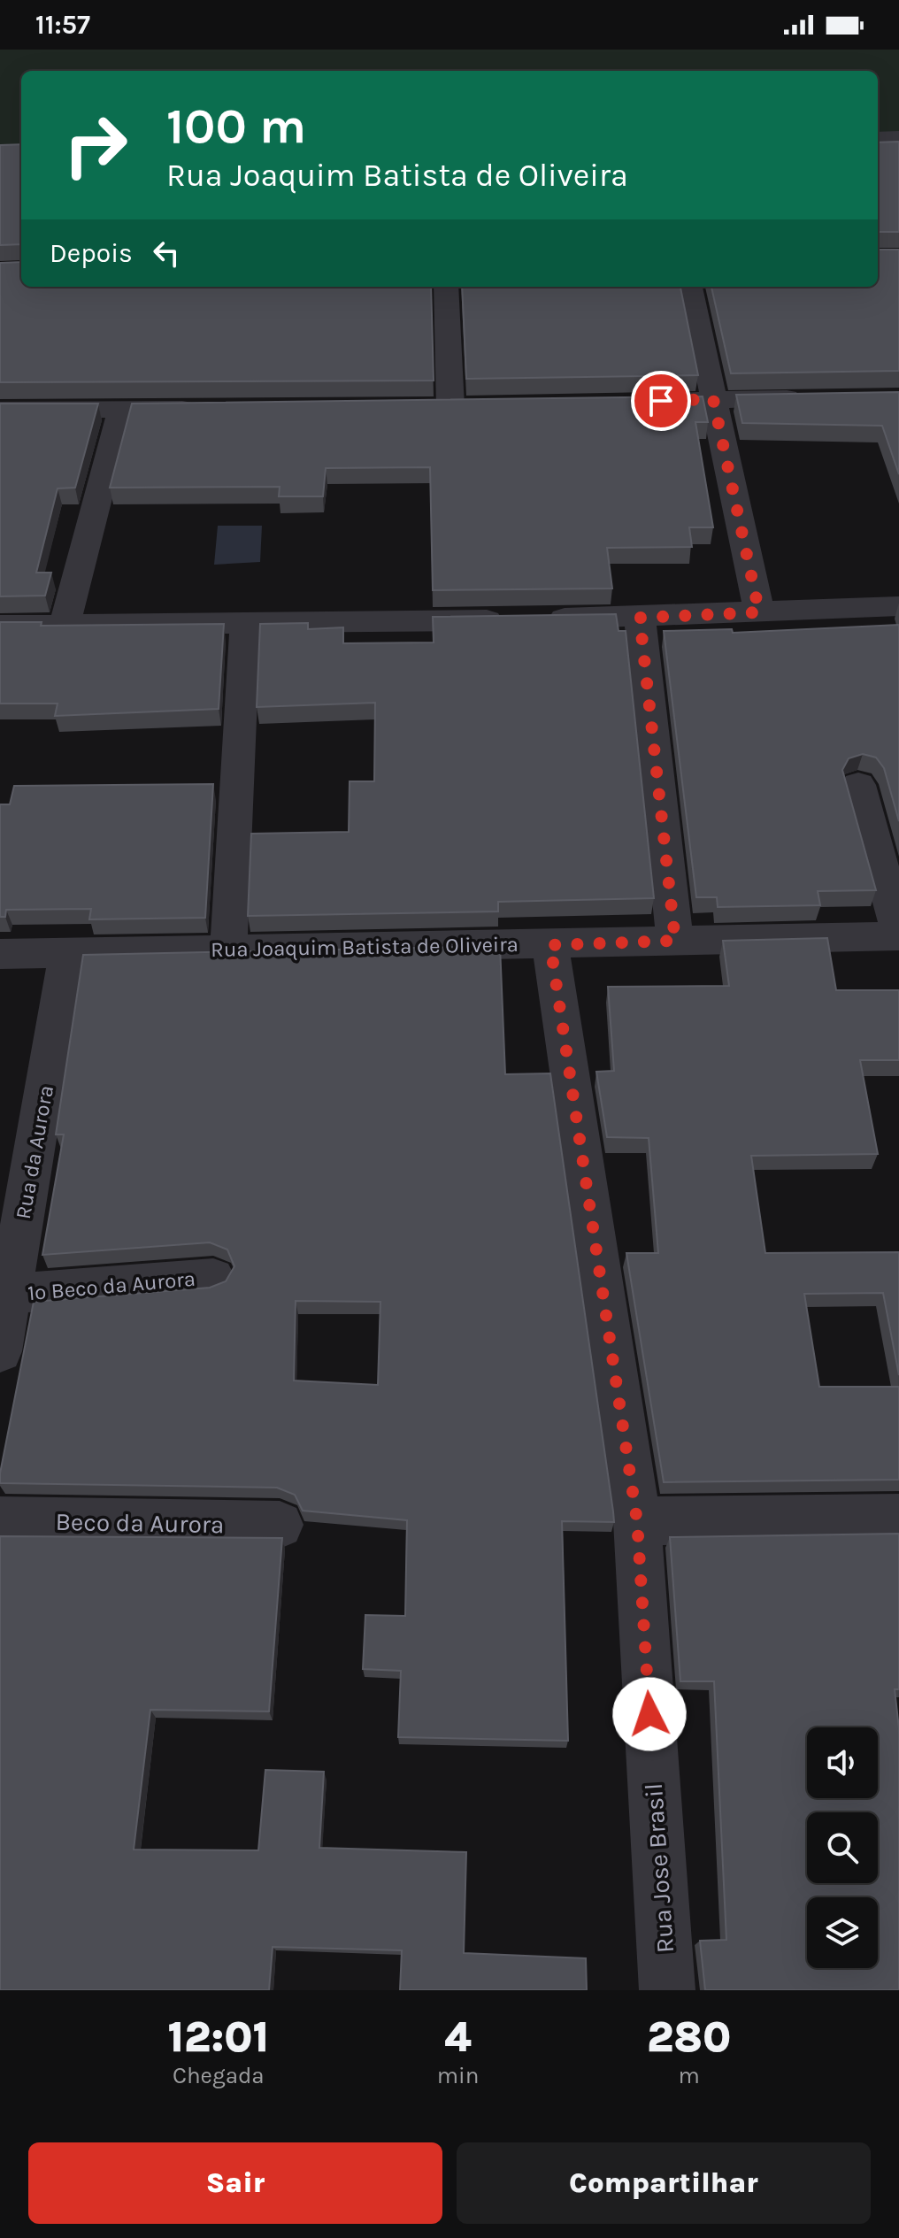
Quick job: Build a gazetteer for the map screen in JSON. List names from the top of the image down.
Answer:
{
  "streets": {
    "street": [
      "Rua Joaquim Batista de Oliveira",
      "Rua da Aurora",
      "1º Beco da Aurora",
      "Beco da Aurora",
      "Rua Jose Brasil"
    ]
  },
  "crossings": [
    ["Rua Joaquim Batista de Oliveira", "Rua da Aurora"],
    ["Rua Joaquim Batista de Oliveira", "Rua Jose Brasil"],
    ["Rua da Aurora", "1º Beco da Aurora"]
  ],
  "page": {
    "status": "11:57",
    "turn": ["100 m", "Rua Joaquim Batista de Oliveira"],
    "then": "Depois",
    "eta": [
      "12:01",
      "Chegada",
      "4",
      "min",
      "280",
      "m"
    ],
    "buttons": ["Sair", "Compartilhar"]
  }
}
